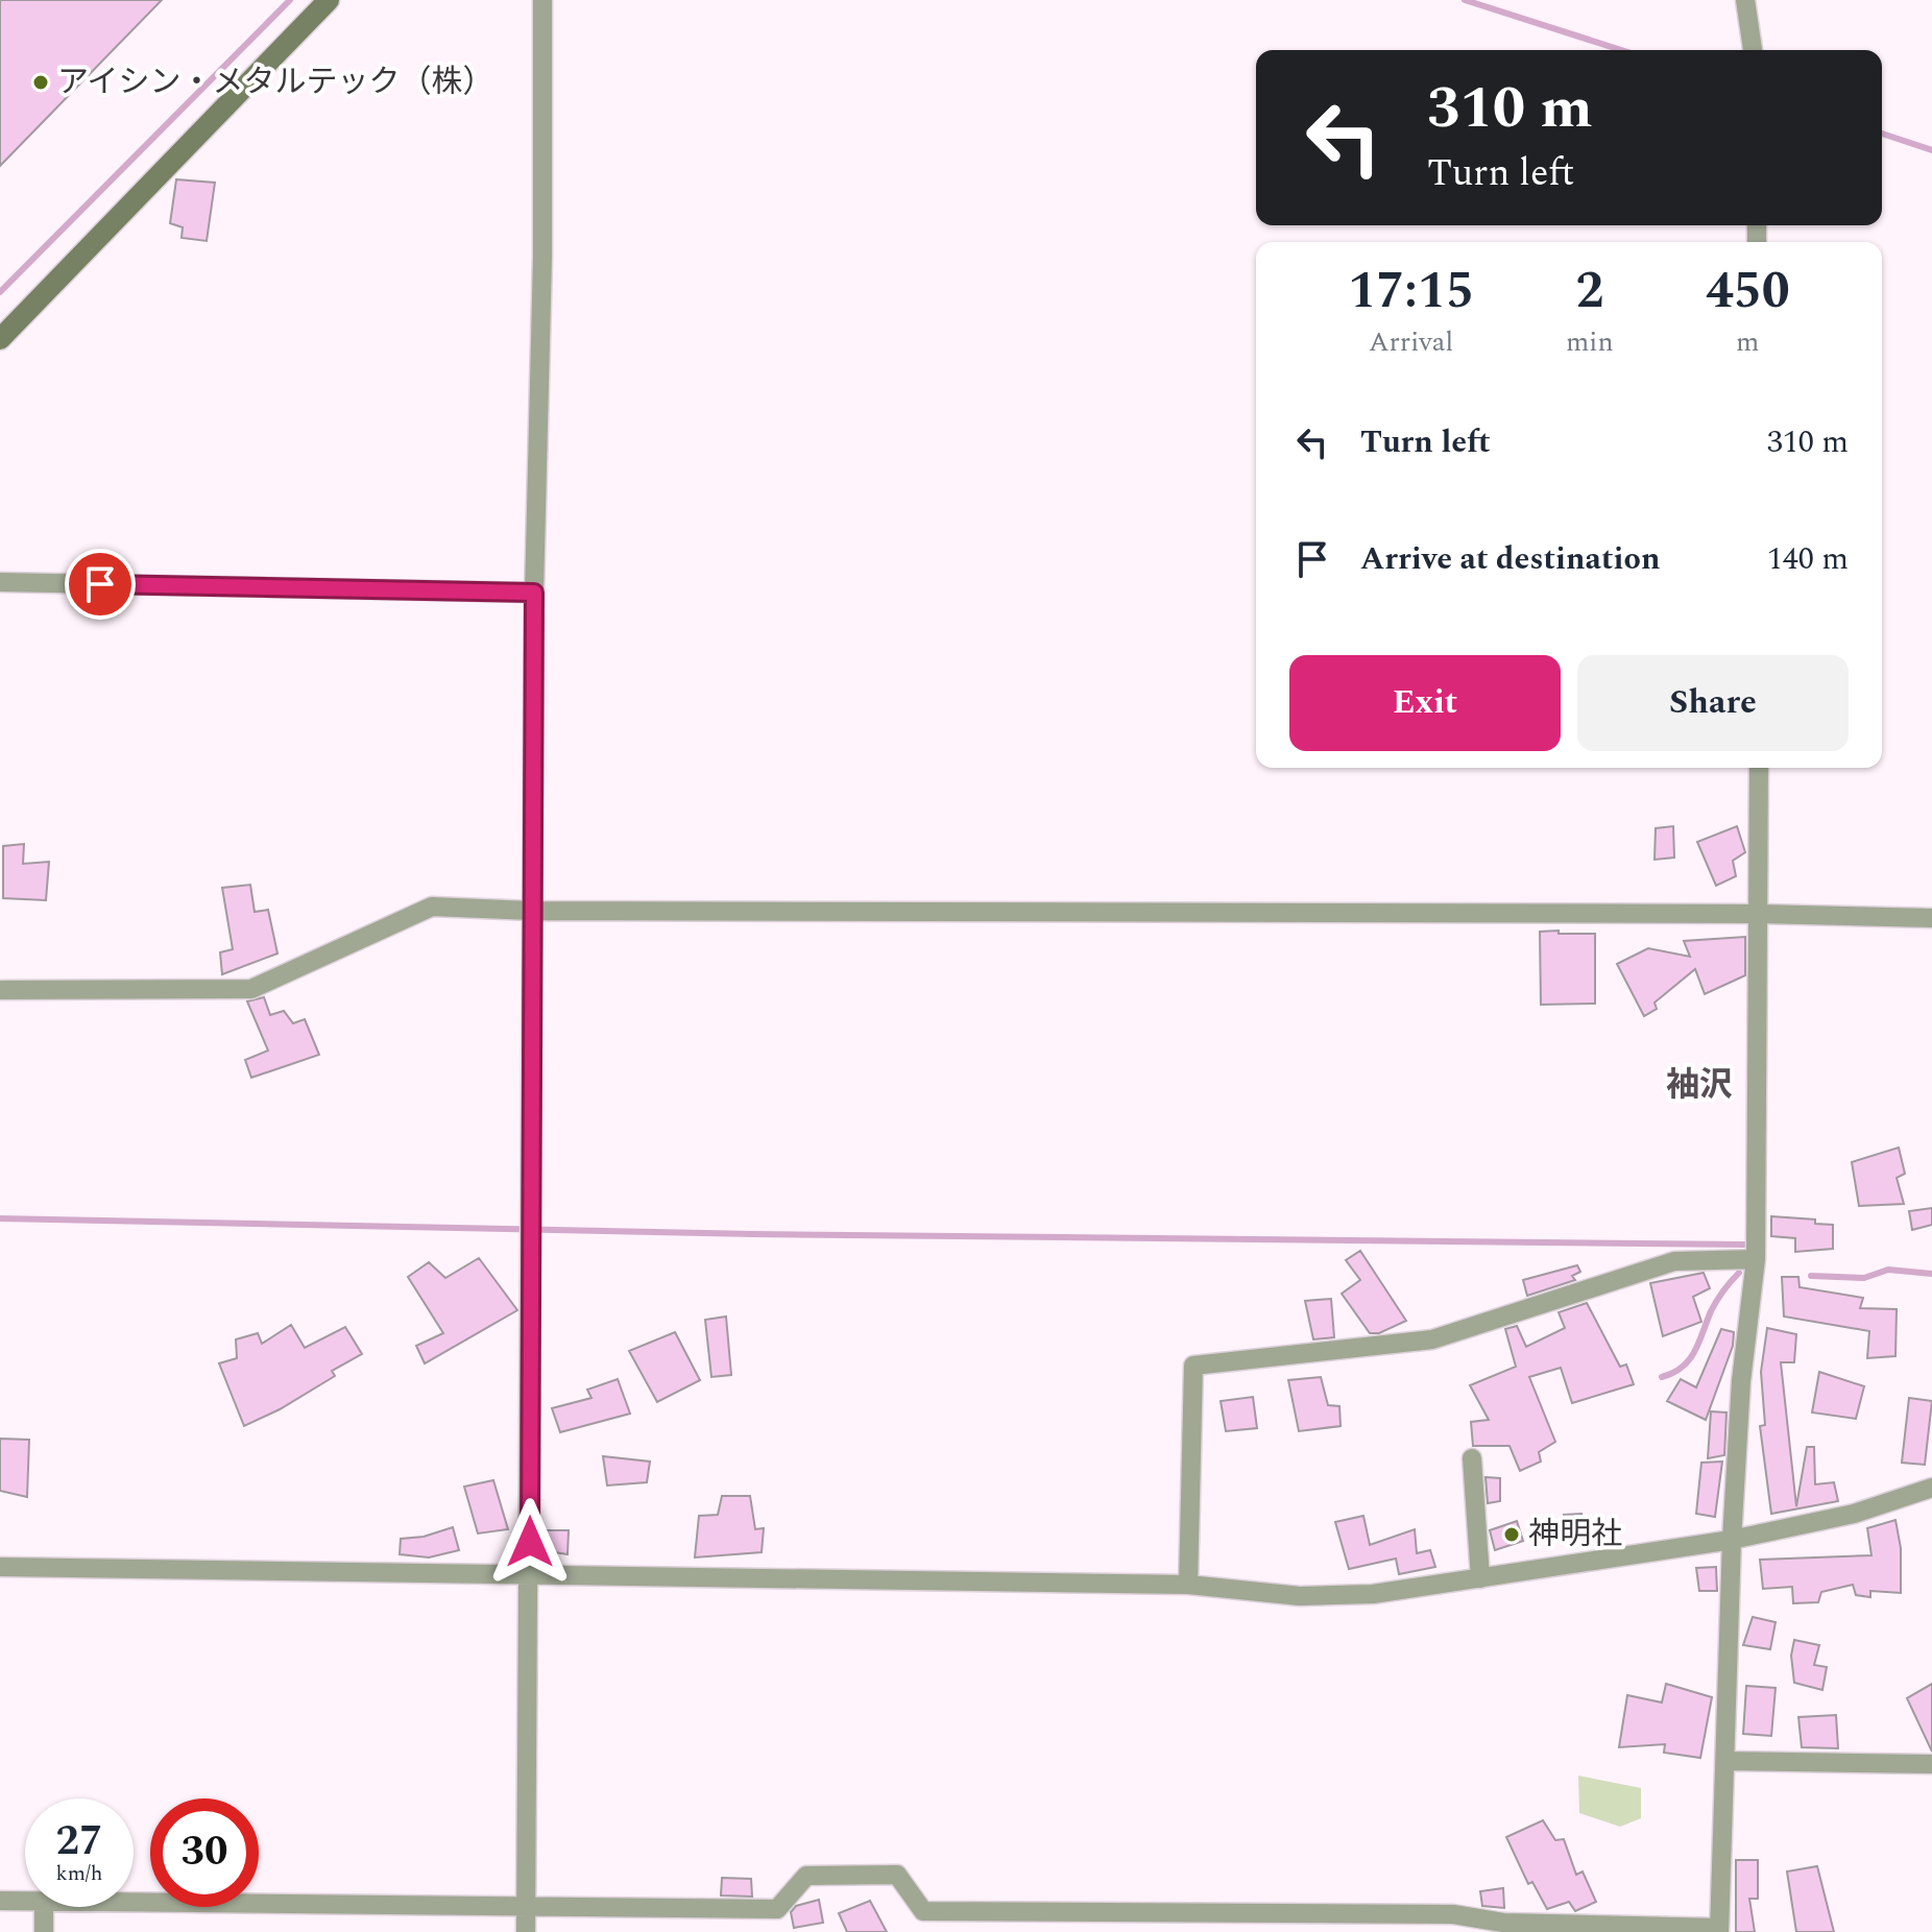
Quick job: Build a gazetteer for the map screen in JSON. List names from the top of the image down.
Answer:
{
  "districts": ["袖沢"],
  "places": ["アイシン・メタルテック（株）", "神明社"],
  "page": {
    "turn": ["310 m", "Turn left"],
    "eta": [
      "17:15",
      "Arrival",
      "2",
      "min",
      "450",
      "m"
    ],
    "list": [
      {
        "name": "Turn left",
        "value": "310 m"
      },
      {
        "name": "Arrive at destination",
        "value": "140 m"
      }
    ],
    "buttons": ["Exit", "Share"],
    "speed": "27 km/h",
    "limit": "30"
  }
}
